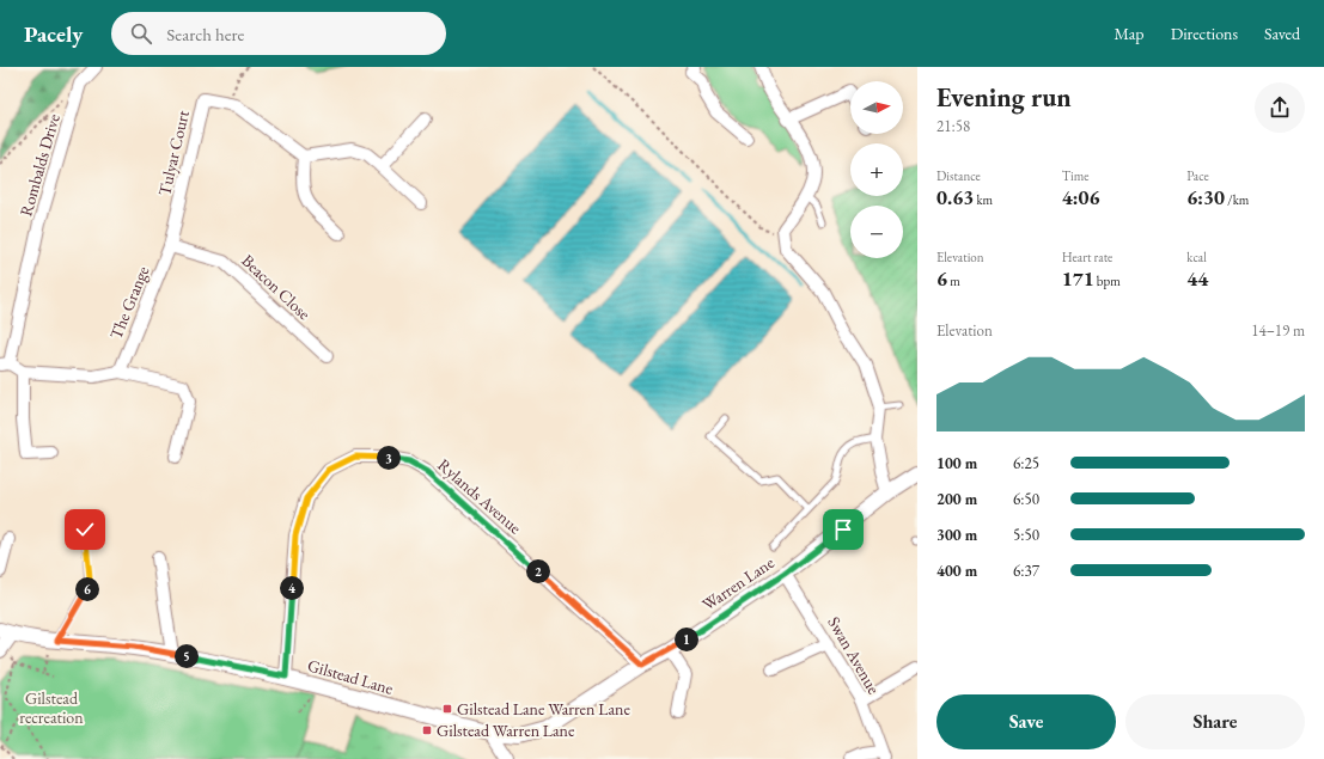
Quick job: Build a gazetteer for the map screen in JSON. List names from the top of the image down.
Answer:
{
  "streets": {
    "street": [
      "Tulyar Court",
      "Rombalds Drive",
      "Beacon Close",
      "The Grange",
      "Rylands Avenue",
      "Warren Lane",
      "Swan Avenue",
      "Gilstead Lane"
    ]
  },
  "crossings": [
    ["Tulyar Court", "Beacon Close"],
    ["Tulyar Court", "The Grange"],
    ["Beacon Close", "The Grange"],
    ["Rylands Avenue", "Warren Lane"],
    ["Rylands Avenue", "Gilstead Lane"],
    ["Warren Lane", "Swan Avenue"],
    ["Warren Lane", "Gilstead Lane"]
  ],
  "parks": ["Gilstead recreation"],
  "places": {
    "transit": ["Gilstead Lane Warren Lane", "Gilstead Warren Lane"]
  },
  "north": "right",
  "page": {
    "header": "Pacely",
    "search": "Search here",
    "nav": ["Map", "Directions", "Saved"],
    "heading": ["Evening run", "21:58"],
    "map_buttons": ["+", "−"],
    "stats": [
      ["Distance", "0.63 km"],
      ["Time", "4:06"],
      ["Pace", "6:30 /km"],
      ["Elevation", "6 m"],
      ["Heart rate", "171 bpm"],
      ["kcal", "44"]
    ],
    "chart": ["Elevation", "14–19 m"],
    "list": [
      {
        "name": "100 m",
        "note": "6:25"
      },
      {
        "name": "200 m",
        "note": "6:50"
      },
      {
        "name": "300 m",
        "note": "5:50"
      },
      {
        "name": "400 m",
        "note": "6:37"
      }
    ],
    "pins": [
      "3",
      "2",
      "4",
      "6",
      "1",
      "5"
    ],
    "buttons": ["Save", "Share"]
  }
}
